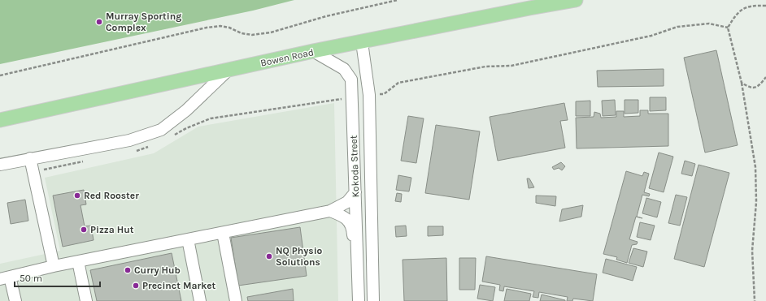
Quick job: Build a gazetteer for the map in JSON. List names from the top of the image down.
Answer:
{
  "streets": {
    "main road": ["Bowen Road"],
    "street": ["Kokoda Street"]
  },
  "crossings": [
    ["Bowen Road", "Kokoda Street"]
  ],
  "places": [
    "Murray Sporting Complex",
    "Red Rooster",
    "Pizza Hut",
    "NQ Physio Solutions",
    "Curry Hub",
    "Precinct Market"
  ],
  "scale_bar": "50 m"
}
